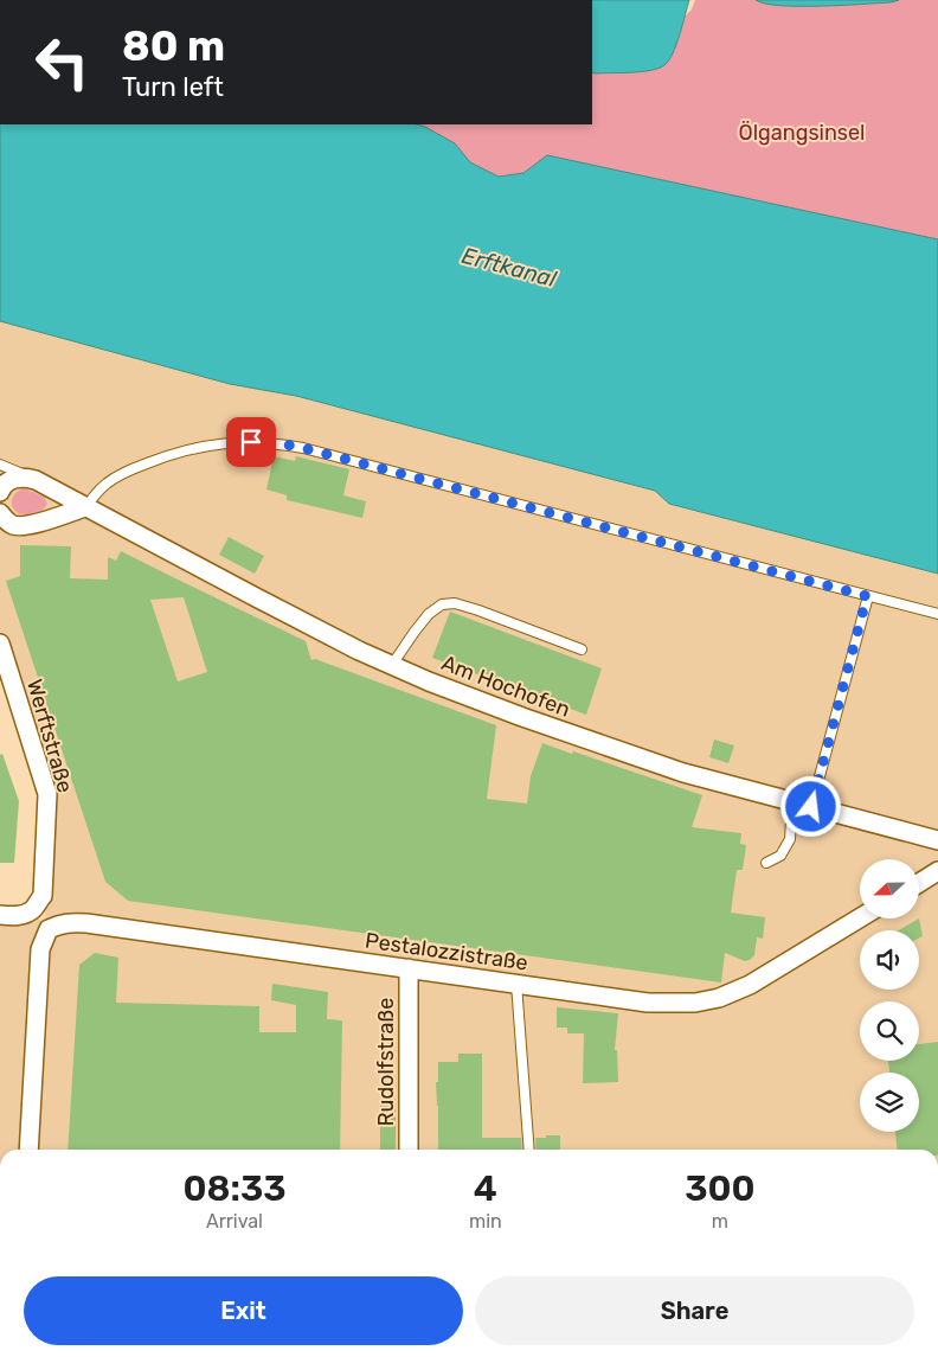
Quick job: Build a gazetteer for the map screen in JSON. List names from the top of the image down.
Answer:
{
  "streets": {
    "street": [
      "Am Hochofen",
      "Werftstraße",
      "Pestalozzistraße",
      "Rudolfstraße"
    ]
  },
  "crossings": [
    ["Pestalozzistraße", "Rudolfstraße"]
  ],
  "water": ["Erftkanal"],
  "parks": ["Ölgangsinsel"],
  "north": "left",
  "page": {
    "turn": ["80 m", "Turn left"],
    "eta": [
      "08:33",
      "Arrival",
      "4",
      "min",
      "300",
      "m"
    ],
    "buttons": ["Exit", "Share"]
  }
}
